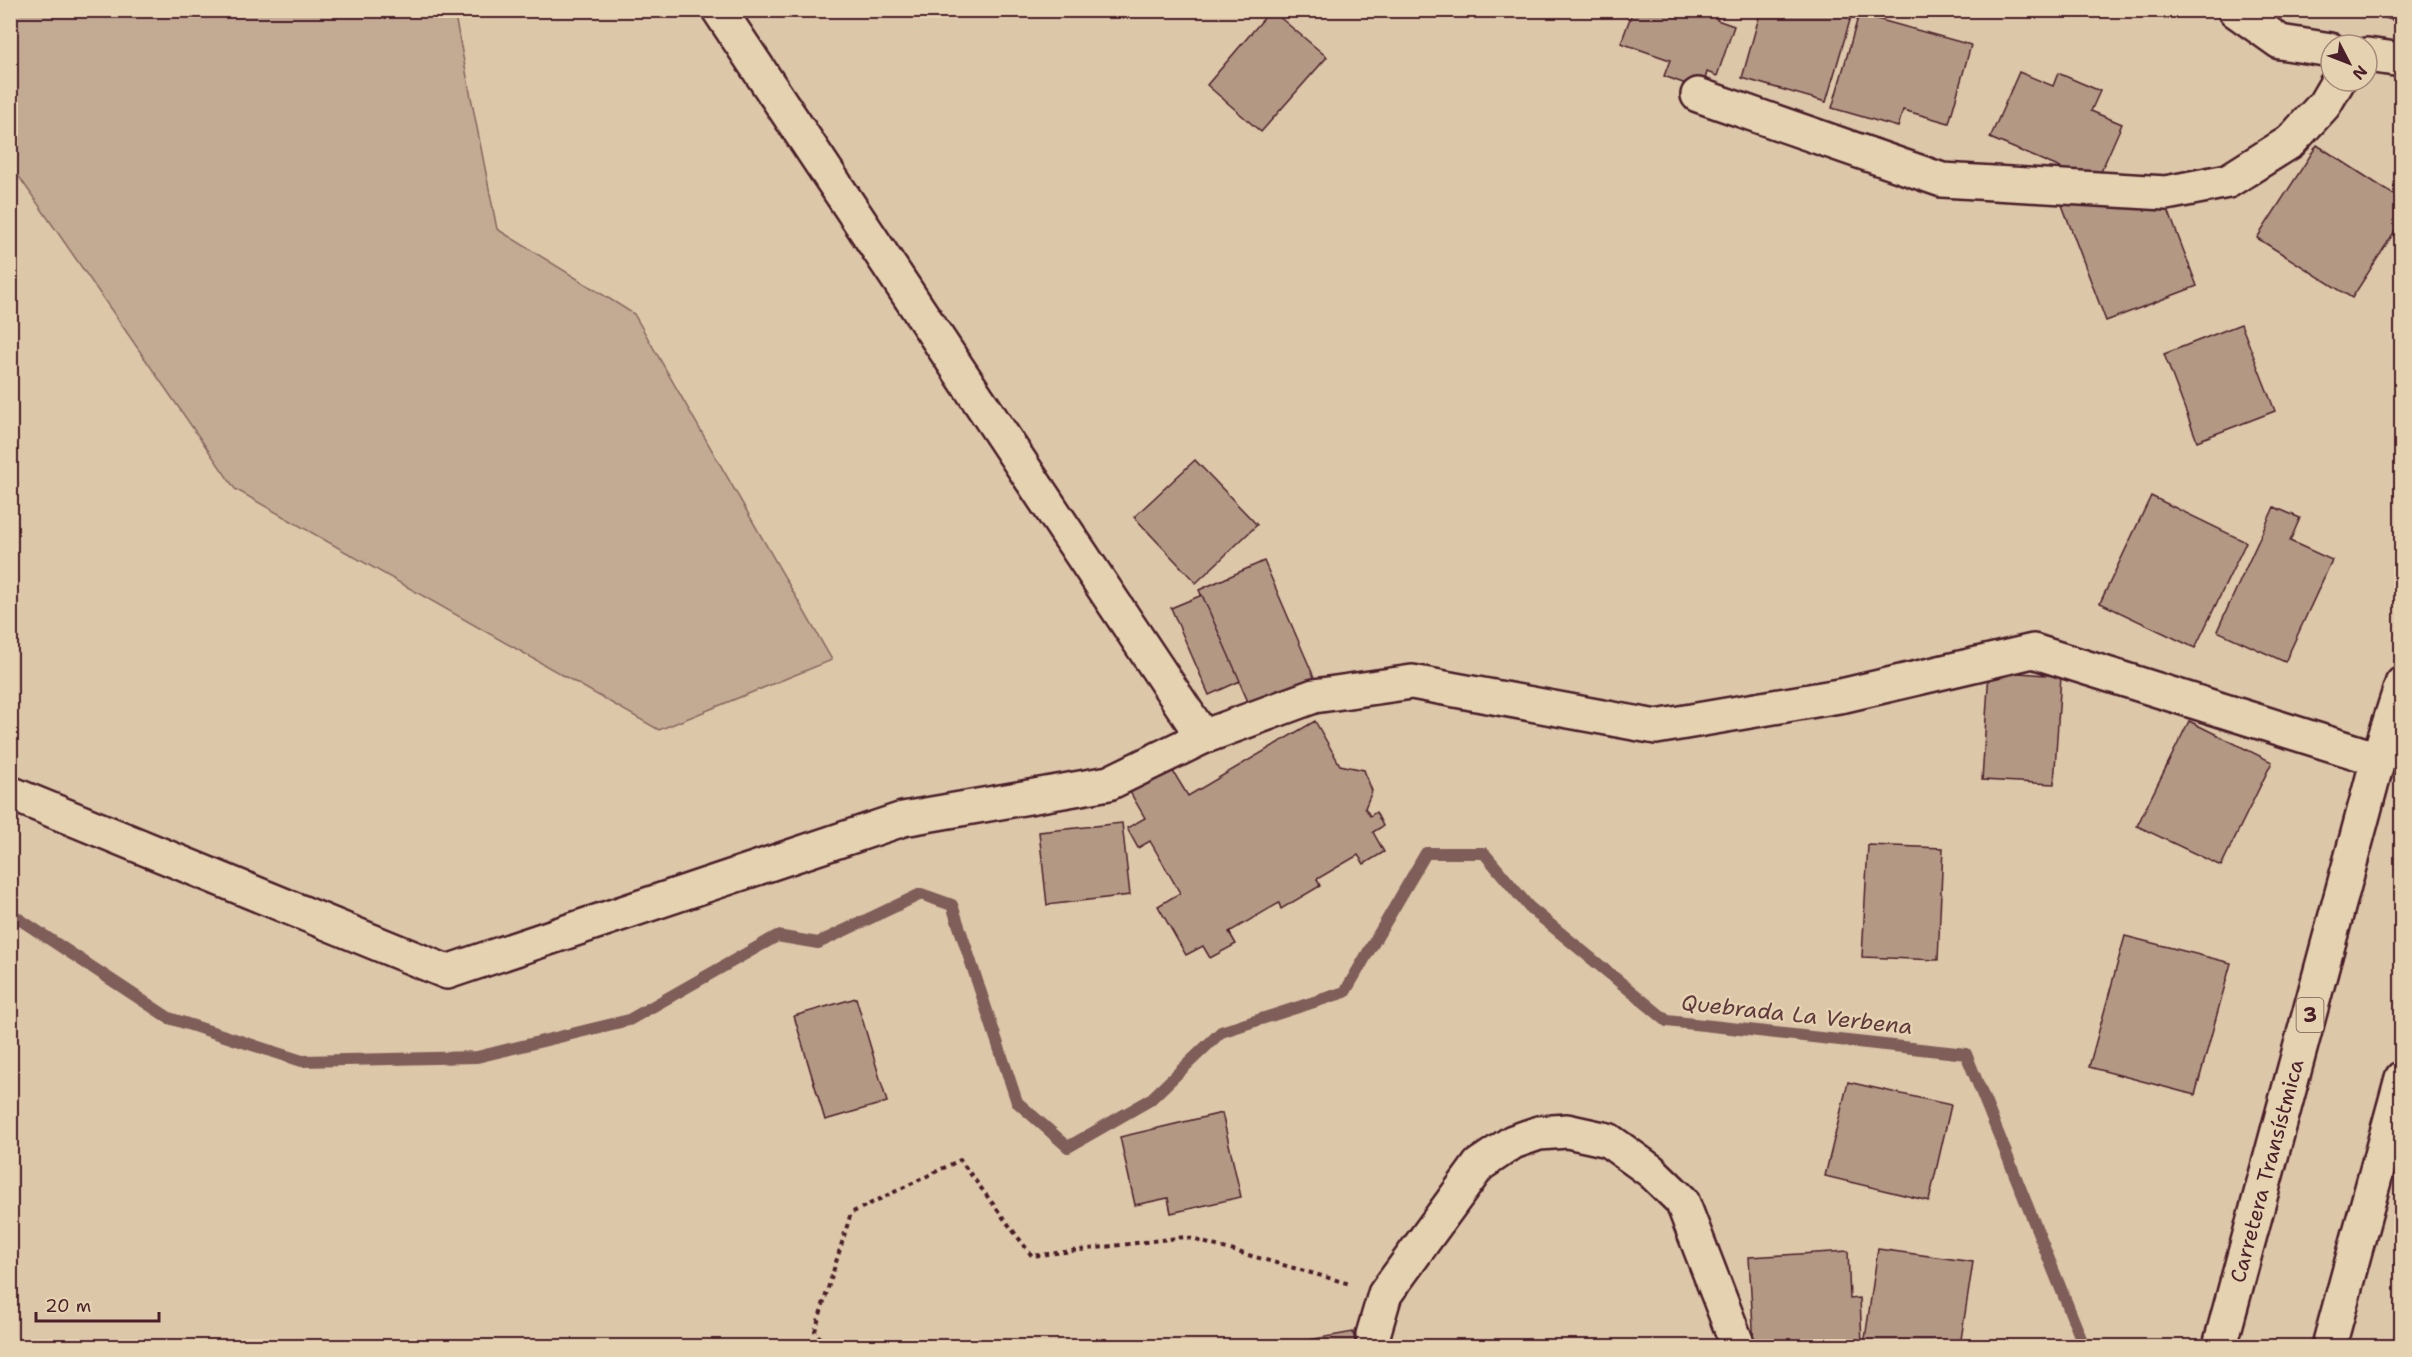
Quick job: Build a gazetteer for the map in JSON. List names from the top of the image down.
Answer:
{
  "streets": {
    "street": ["3", "Carretera Transístmica"]
  },
  "water": ["Quebrada La Verbena"],
  "scale_bar": "20 m",
  "north": "bottom right"
}
